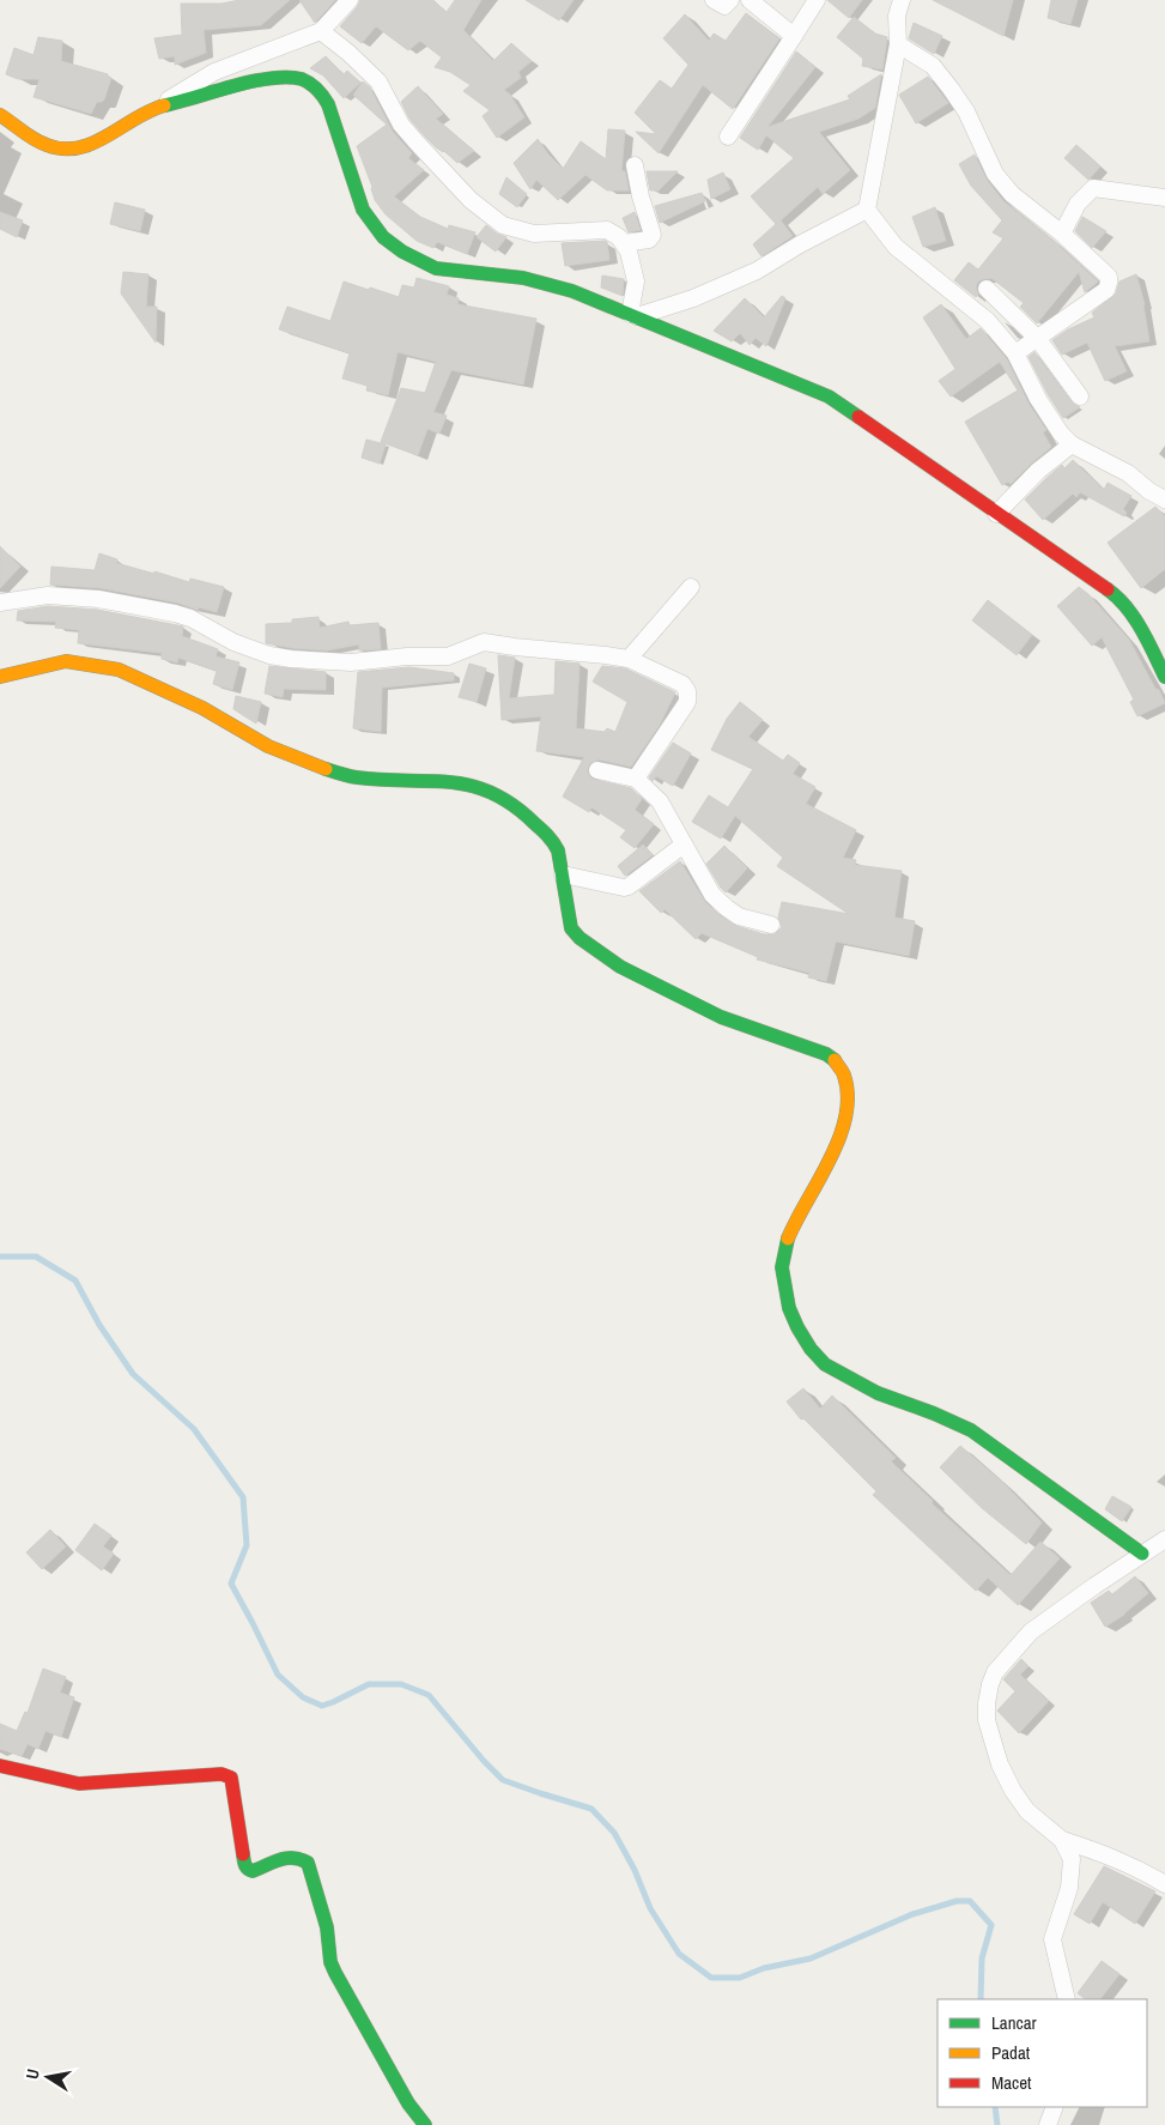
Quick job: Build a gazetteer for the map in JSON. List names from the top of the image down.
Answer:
{
  "legend": ["Lancar", "Padat", "Macet"],
  "north": "left"
}
